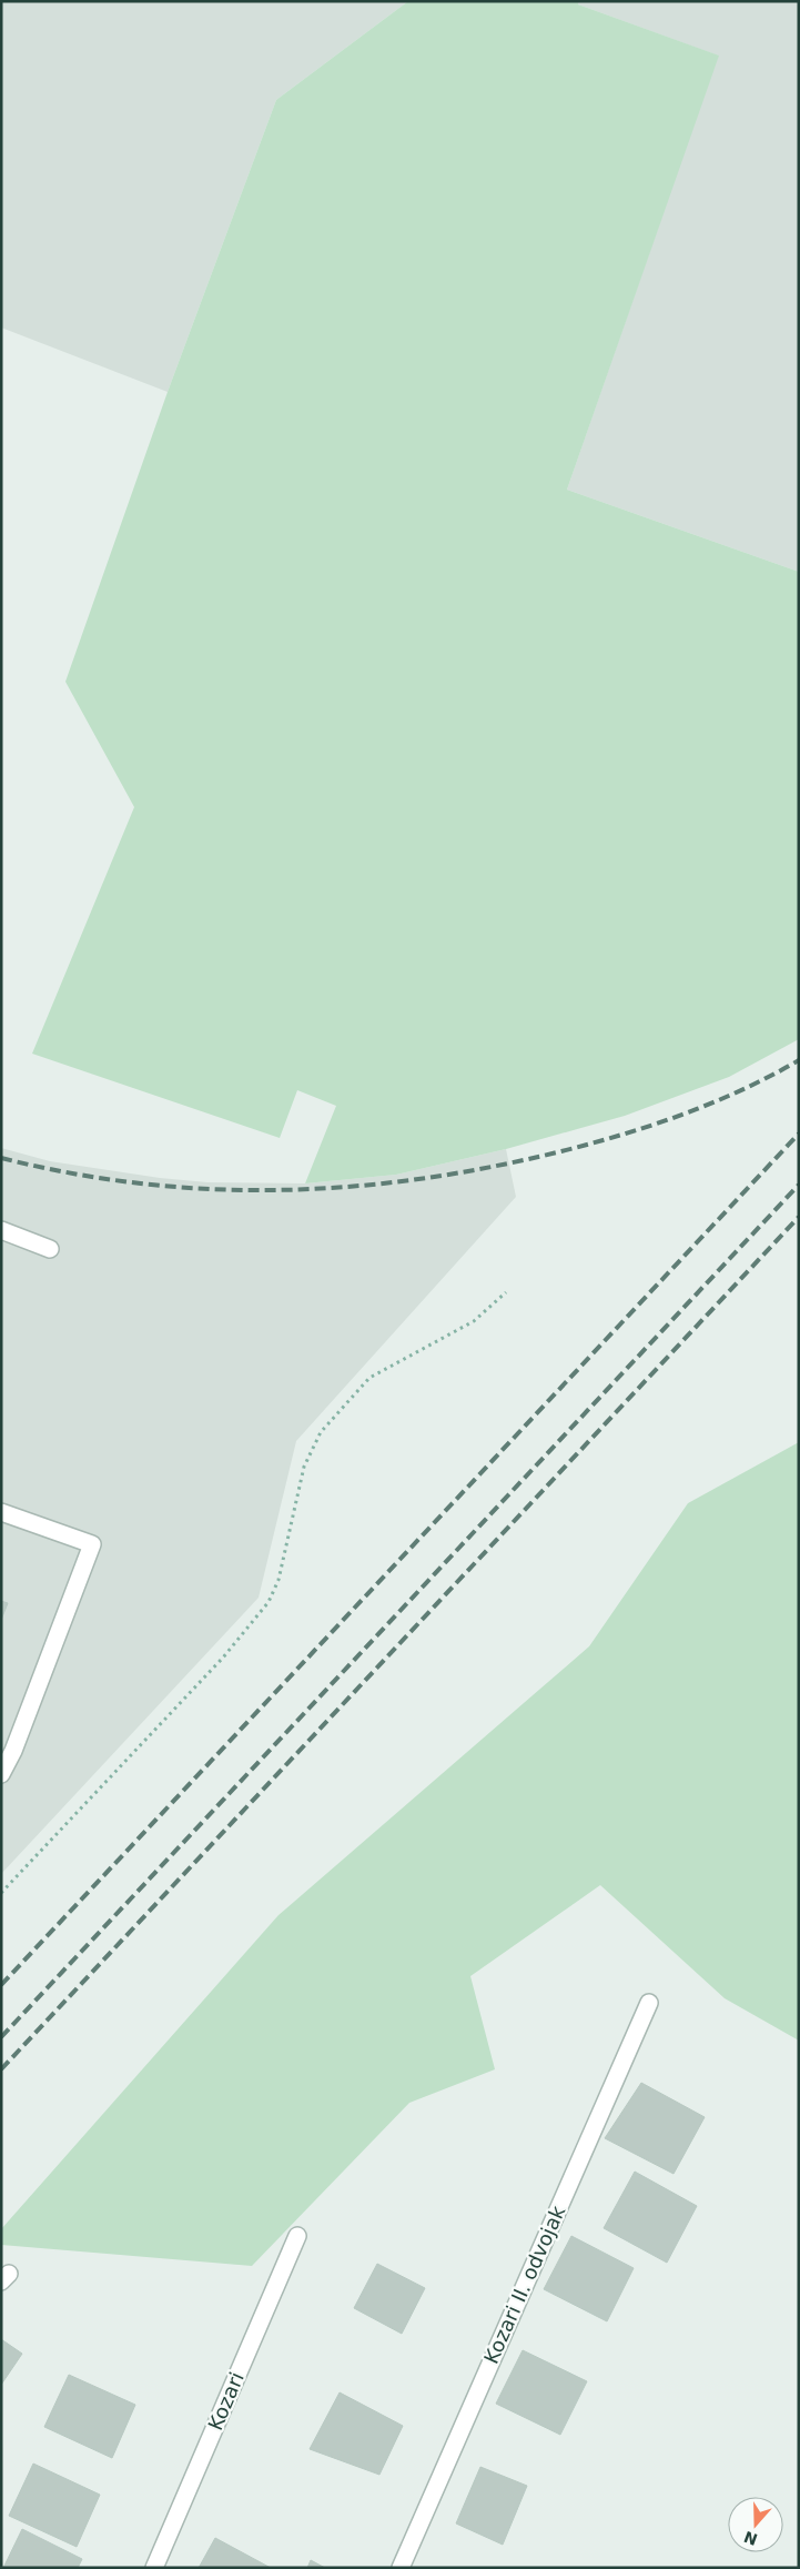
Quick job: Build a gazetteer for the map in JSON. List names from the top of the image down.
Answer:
{
  "streets": {
    "street": ["Kozari II. odvojak", "Kozari"]
  },
  "north": "bottom"
}
